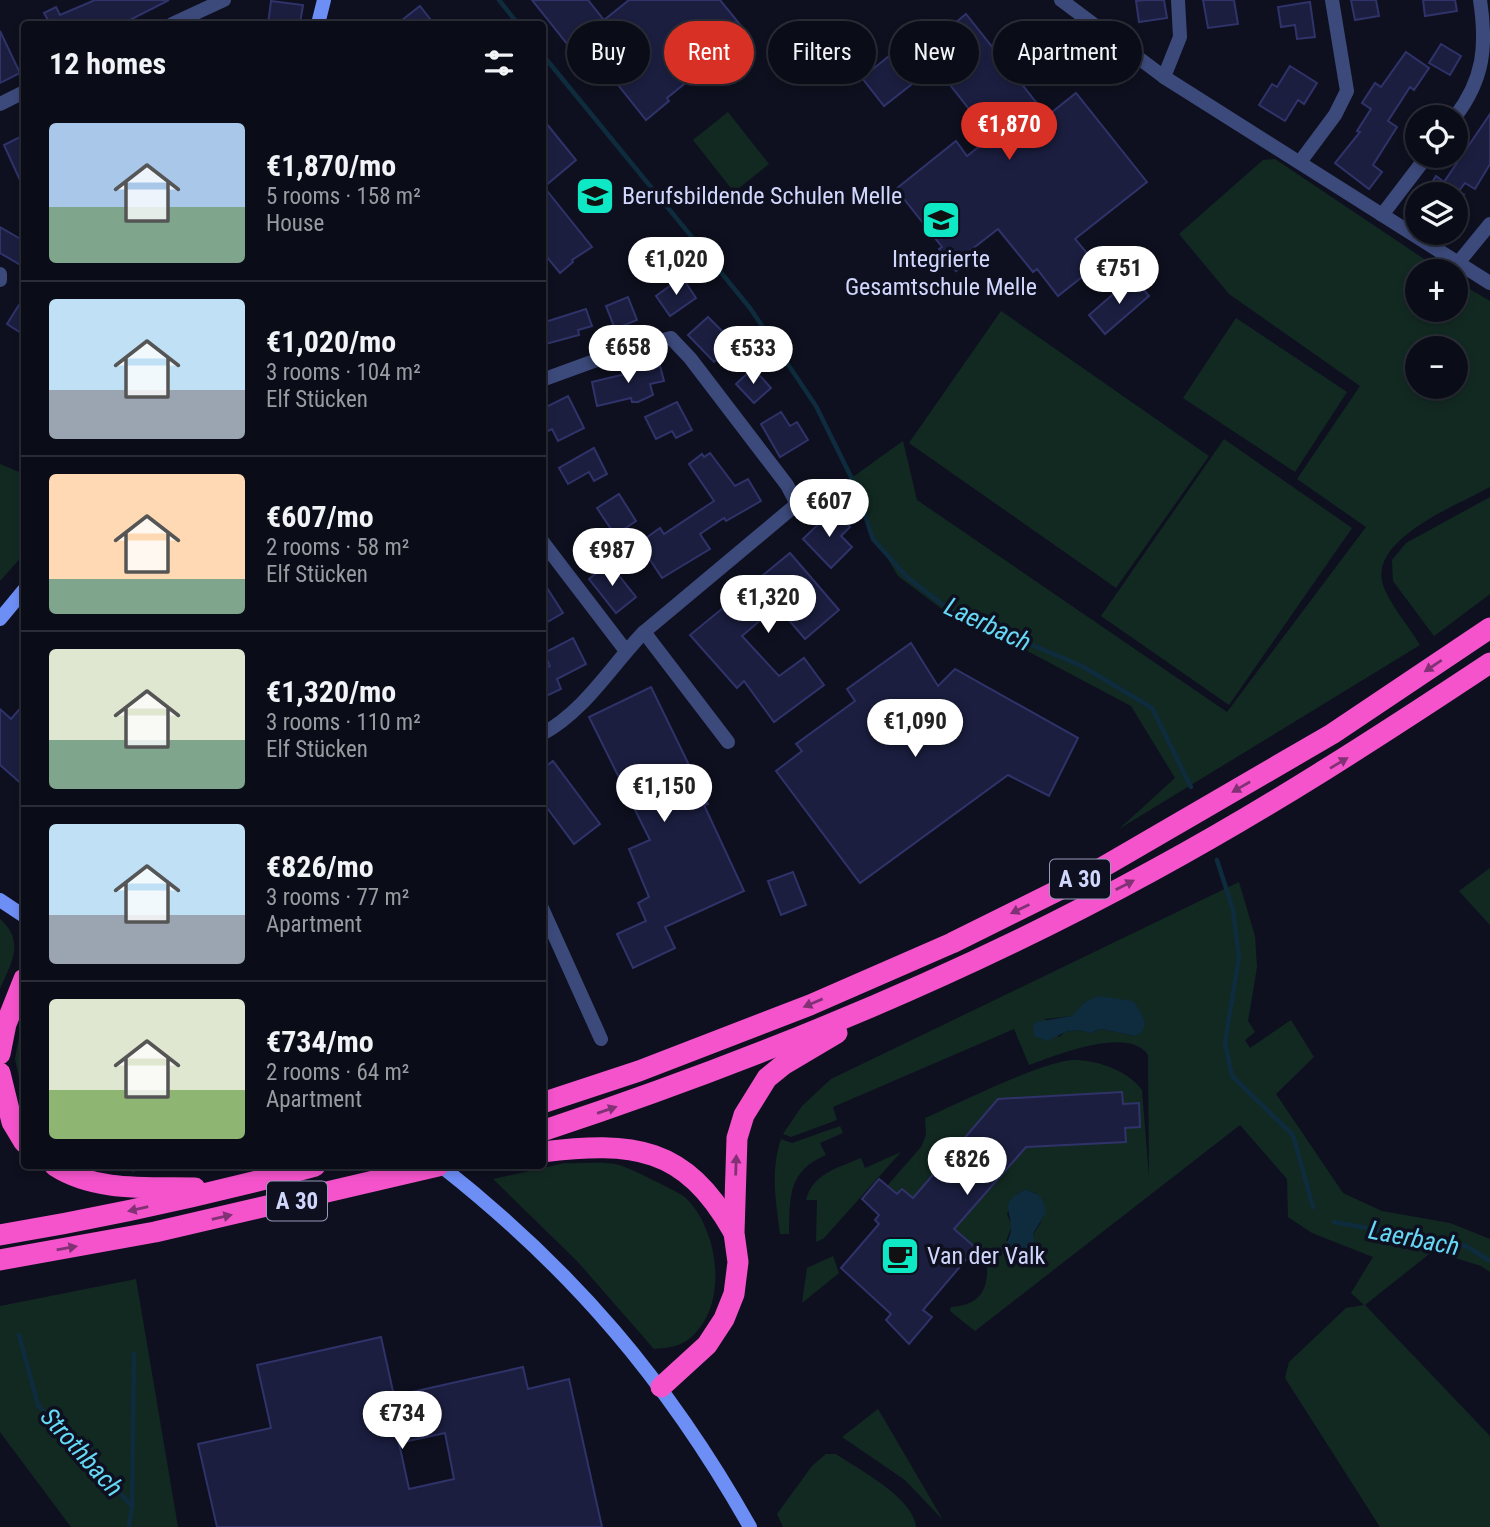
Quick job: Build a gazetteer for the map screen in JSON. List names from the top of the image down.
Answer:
{
  "streets": {
    "highway": ["A 30"]
  },
  "water": ["Laerbach", "Strothbach"],
  "places": {
    "school or university": ["Berufsbildende Schulen Melle", "Integrierte Gesamtschule Melle"],
    "cafe": ["Van der Valk"]
  },
  "page": {
    "chip": [
      "Buy",
      "Rent",
      "Filters",
      "New",
      "Apartment"
    ],
    "heading": "12 homes",
    "price": [
      "€1,870",
      "€1,020",
      "€751",
      "€658",
      "€533",
      "€607",
      "€987",
      "€1,320",
      "€1,090",
      "€1,150",
      "€826",
      "€734"
    ],
    "map_buttons": ["+", "−"],
    "list": [
      {
        "name": "€1,870/mo",
        "note": "5 rooms · 158 m² · House"
      },
      {
        "name": "€1,020/mo",
        "note": "3 rooms · 104 m² · Elf Stücken"
      },
      {
        "name": "€607/mo",
        "note": "2 rooms · 58 m² · Elf Stücken"
      },
      {
        "name": "€1,320/mo",
        "note": "3 rooms · 110 m² · Elf Stücken"
      },
      {
        "name": "€826/mo",
        "note": "3 rooms · 77 m² · Apartment"
      },
      {
        "name": "€734/mo",
        "note": "2 rooms · 64 m² · Apartment"
      }
    ]
  }
}
